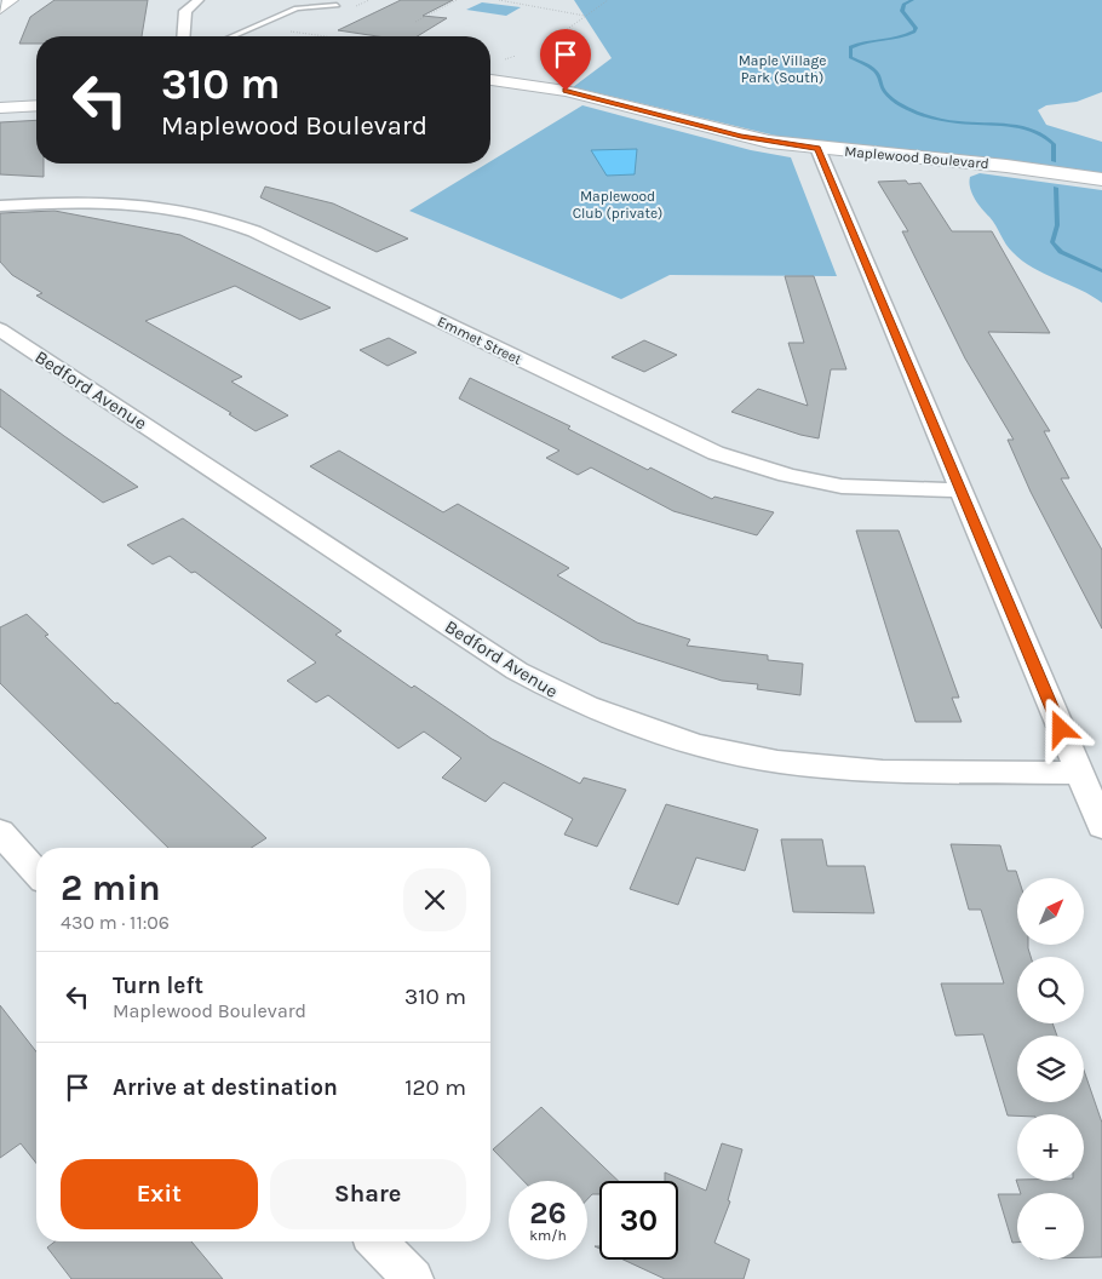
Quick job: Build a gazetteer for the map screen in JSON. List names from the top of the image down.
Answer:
{
  "streets": {
    "street": ["Maplewood Boulevard", "Emmet Street", "Bedford Avenue"]
  },
  "parks": ["Maple Village Park (South)", "Maplewood Club (private)"],
  "north": "top right",
  "page": {
    "turn": ["310 m", "Maplewood Boulevard"],
    "heading": ["2 min", "430 m · 11:06"],
    "map_buttons": ["+", "−"],
    "list": [
      {
        "name": "Turn left",
        "note": "Maplewood Boulevard",
        "value": "310 m"
      },
      {
        "name": "Arrive at destination",
        "value": "120 m"
      }
    ],
    "buttons": ["Exit", "Share"],
    "speed": "26 km/h",
    "limit": "30"
  }
}
